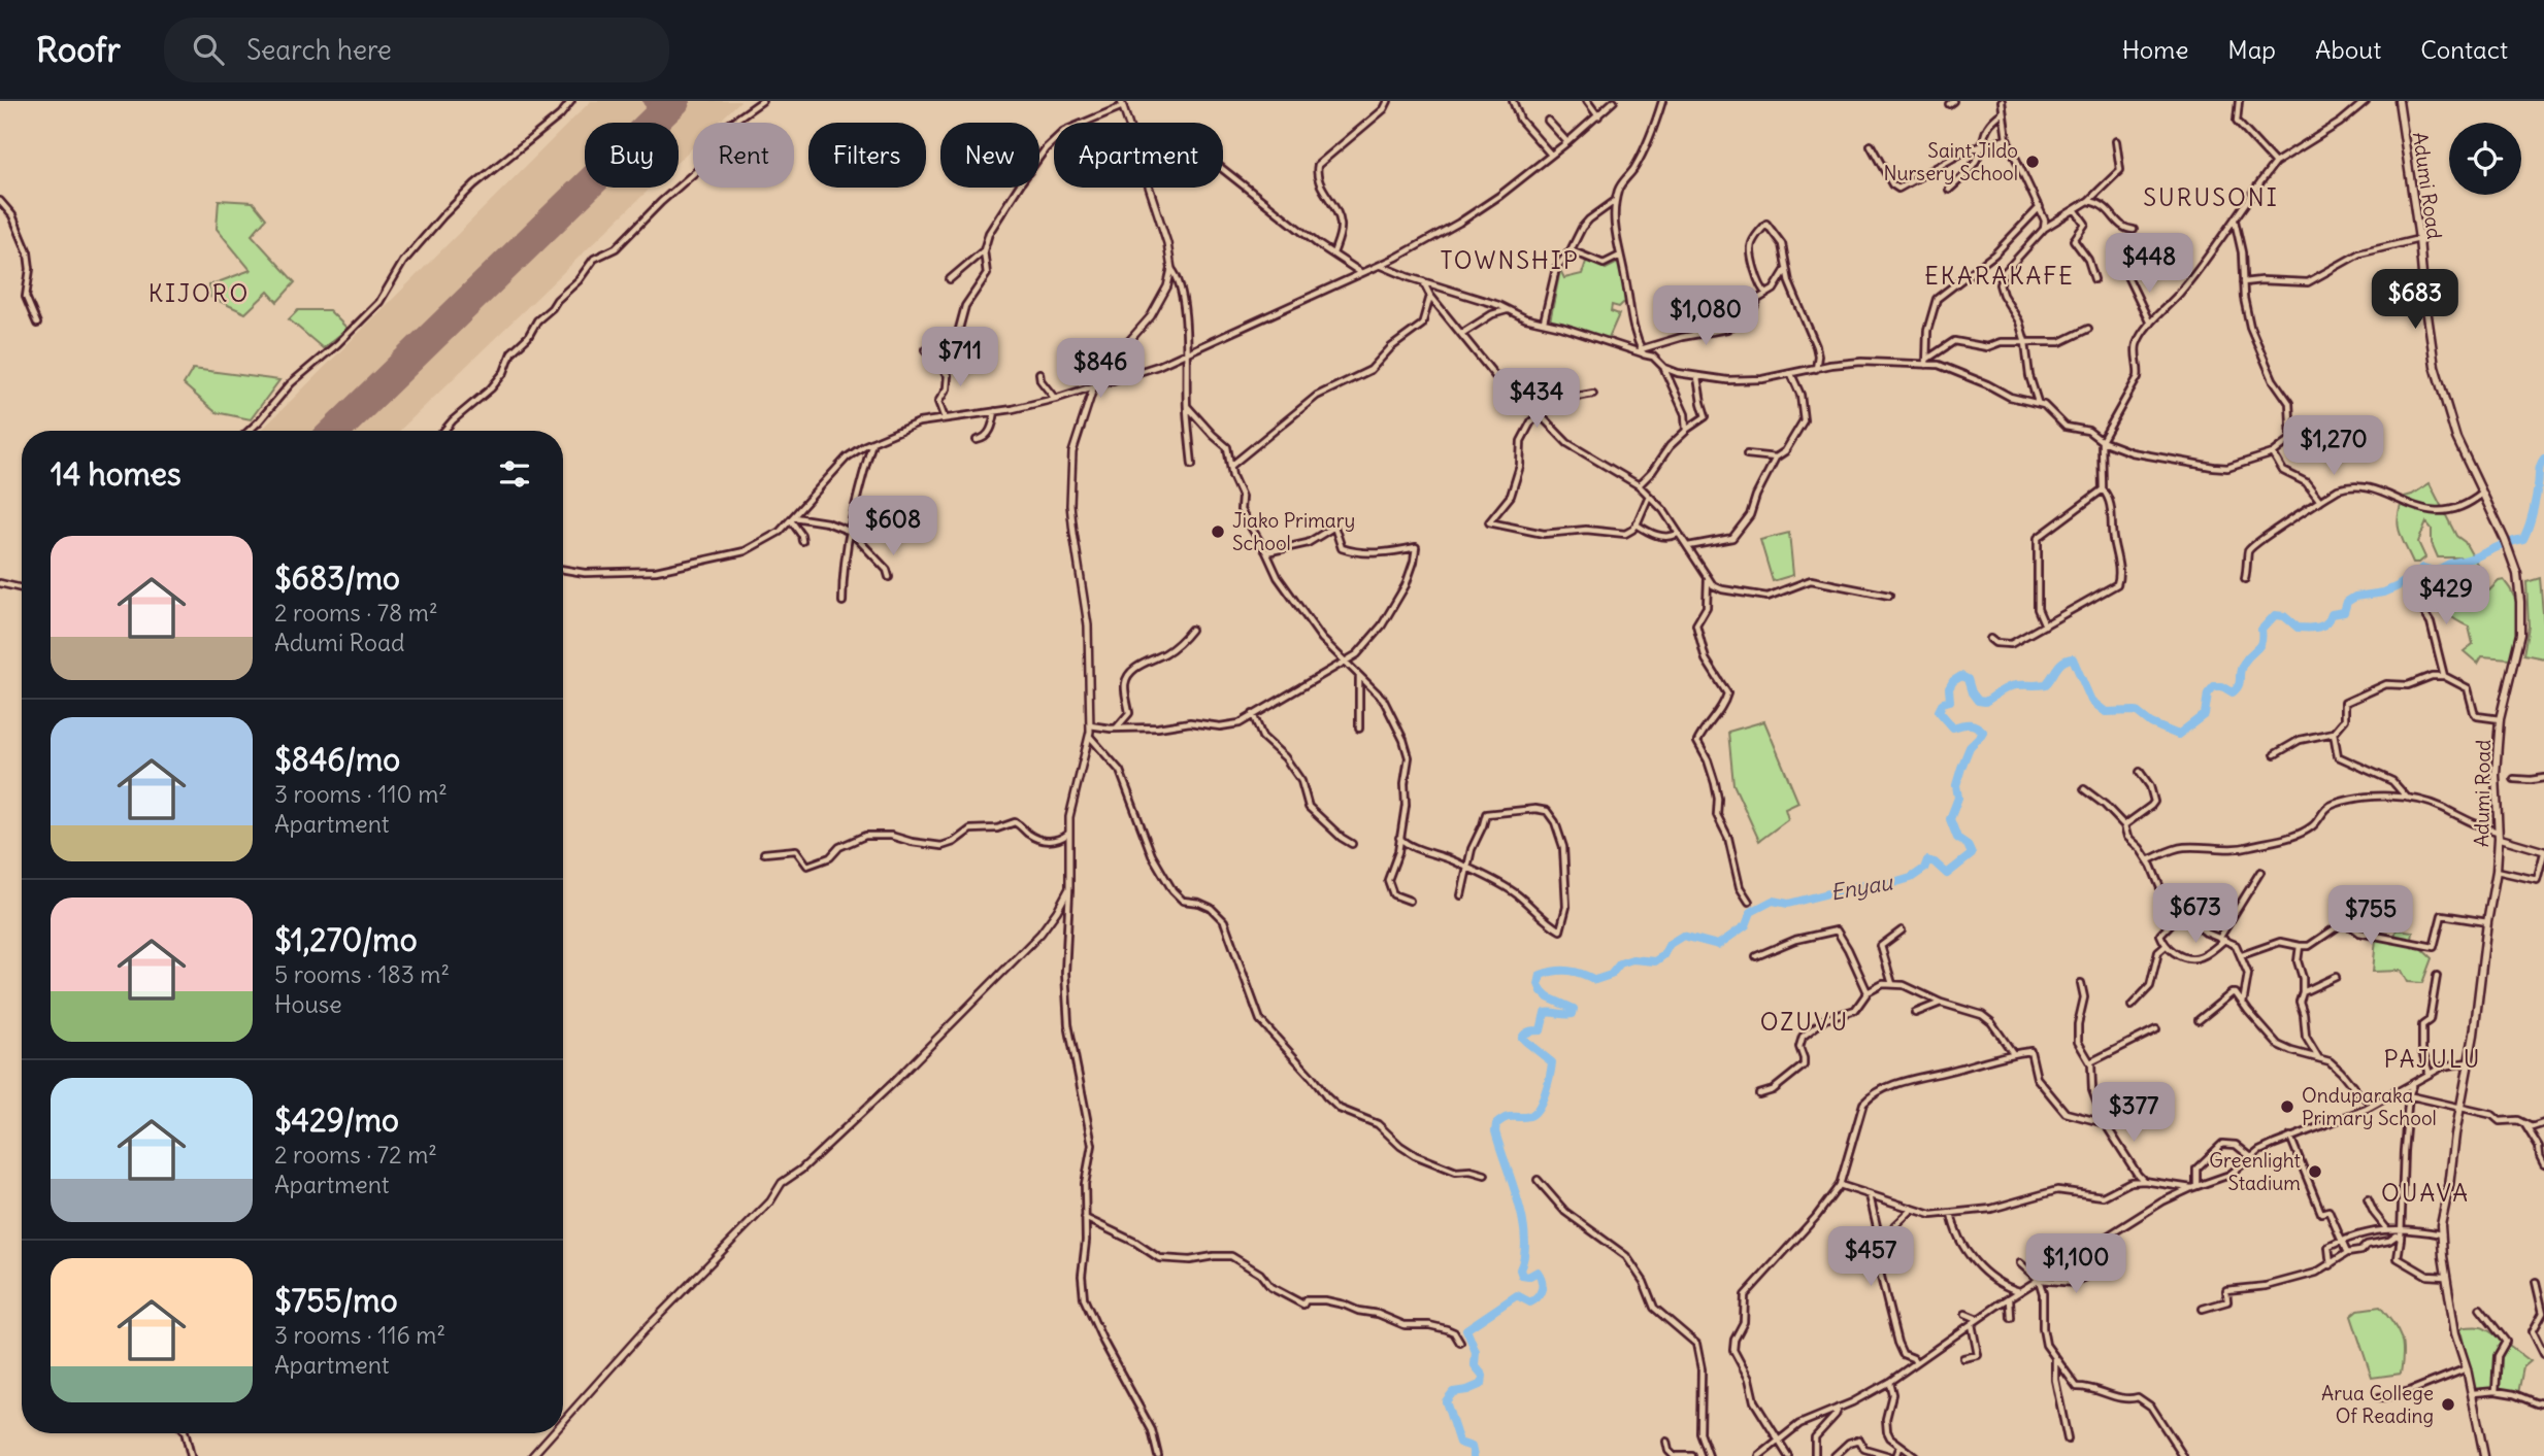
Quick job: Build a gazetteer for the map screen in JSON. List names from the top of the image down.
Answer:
{
  "streets": {
    "main road": ["Adumi Road"]
  },
  "districts": [
    "SURUSONI",
    "TOWNSHIP",
    "EKARAKAFE",
    "KIJORO",
    "OZUVU",
    "PAJULU",
    "OUAVA"
  ],
  "water": ["Enyau"],
  "places": [
    "Saint Jildo Nursery School",
    "Jiako Primary School",
    "Onduparaka Primary School",
    "Greenlight Stadium",
    "Arua College Of Reading"
  ],
  "page": {
    "header": "Roofr",
    "search": "Search here",
    "nav": [
      "Home",
      "Map",
      "About",
      "Contact"
    ],
    "chip": [
      "Buy",
      "Rent",
      "Filters",
      "New",
      "Apartment"
    ],
    "price": [
      "$448",
      "$683",
      "$1,080",
      "$711",
      "$846",
      "$434",
      "$1,270",
      "$608",
      "$429",
      "$673",
      "$755",
      "$377",
      "$457",
      "$1,100"
    ],
    "heading": "14 homes",
    "list": [
      {
        "name": "$683/mo",
        "note": "2 rooms · 78 m² · Adumi Road"
      },
      {
        "name": "$846/mo",
        "note": "3 rooms · 110 m² · Apartment"
      },
      {
        "name": "$1,270/mo",
        "note": "5 rooms · 183 m² · House"
      },
      {
        "name": "$429/mo",
        "note": "2 rooms · 72 m² · Apartment"
      },
      {
        "name": "$755/mo",
        "note": "3 rooms · 116 m² · Apartment"
      }
    ]
  }
}
